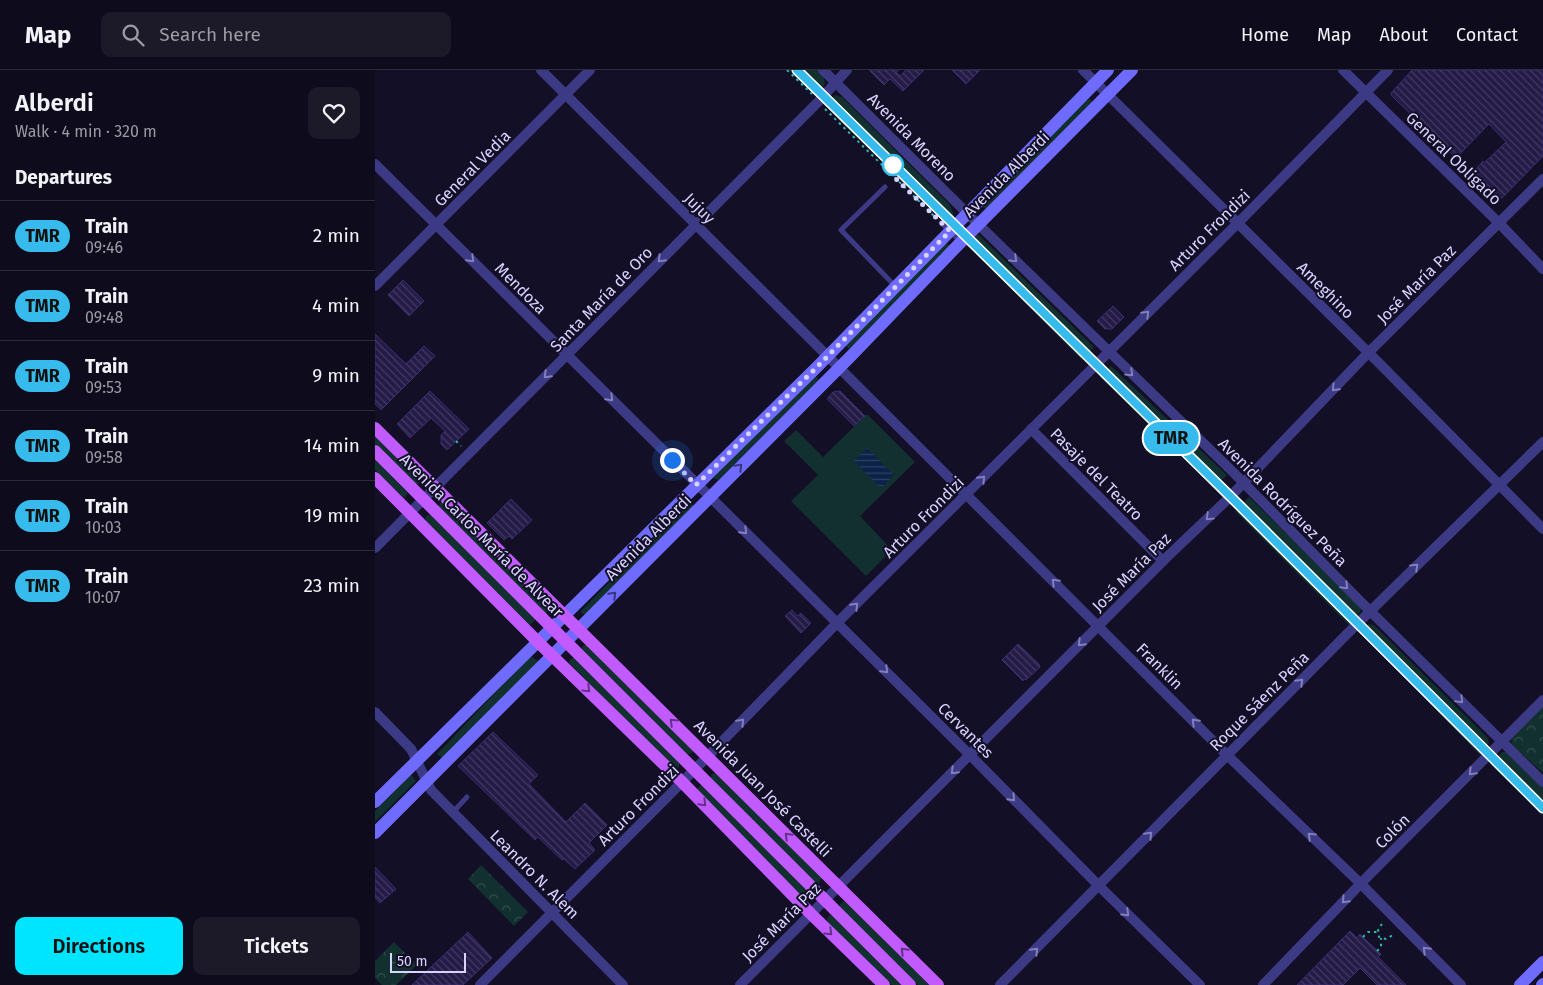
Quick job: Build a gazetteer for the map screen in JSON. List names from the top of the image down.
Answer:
{
  "streets": {
    "main road": ["Avenida Alberdi", "Avenida Carlos María de Alvear", "Avenida Juan José Castelli"],
    "street": [
      "Avenida Moreno",
      "General Obligado",
      "General Vedia",
      "Jujuy",
      "Arturo Frondizi",
      "José María Paz",
      "Mendoza",
      "Ameghino",
      "Santa María de Oro",
      "Pasaje del Teatro",
      "Avenida Rodríguez Peña",
      "Franklin",
      "Roque Sáenz Peña",
      "Cervantes",
      "Colón",
      "Leandro N. Alem"
    ]
  },
  "crossings": [
    ["Avenida Moreno", "Avenida Alberdi"],
    ["Avenida Moreno", "Santa María de Oro"],
    ["Avenida Moreno", "Avenida Rodríguez Peña"],
    ["General Obligado", "Arturo Frondizi"],
    ["General Obligado", "José María Paz"],
    ["General Vedia", "Jujuy"],
    ["General Vedia", "Mendoza"],
    ["Avenida Alberdi", "Jujuy"],
    ["Avenida Alberdi", "Mendoza"],
    ["Avenida Alberdi", "Ameghino"],
    ["Avenida Alberdi", "Avenida Rodríguez Peña"],
    ["Avenida Alberdi", "Avenida Carlos María de Alvear"],
    ["Avenida Alberdi", "Franklin"],
    ["Avenida Alberdi", "Cervantes"],
    ["Avenida Alberdi", "Avenida Juan José Castelli"],
    ["Avenida Alberdi", "Leandro N. Alem"],
    ["Jujuy", "Santa María de Oro"],
    ["Jujuy", "Franklin"],
    ["Arturo Frondizi", "Ameghino"],
    ["Arturo Frondizi", "Pasaje del Teatro"],
    ["Arturo Frondizi", "Avenida Rodríguez Peña"],
    ["Arturo Frondizi", "Franklin"],
    ["Arturo Frondizi", "Cervantes"],
    ["Arturo Frondizi", "Avenida Juan José Castelli"],
    ["Arturo Frondizi", "Leandro N. Alem"],
    ["José María Paz", "Ameghino"],
    ["José María Paz", "Pasaje del Teatro"],
    ["José María Paz", "Avenida Rodríguez Peña"],
    ["José María Paz", "Franklin"],
    ["José María Paz", "Cervantes"],
    ["José María Paz", "Avenida Juan José Castelli"],
    ["Mendoza", "Santa María de Oro"],
    ["Mendoza", "Cervantes"],
    ["Ameghino", "Roque Sáenz Peña"],
    ["Santa María de Oro", "Avenida Carlos María de Alvear"],
    ["Avenida Rodríguez Peña", "Roque Sáenz Peña"],
    ["Avenida Rodríguez Peña", "Colón"],
    ["Avenida Carlos María de Alvear", "Avenida Juan José Castelli"],
    ["Franklin", "Roque Sáenz Peña"],
    ["Franklin", "Colón"],
    ["Roque Sáenz Peña", "Cervantes"]
  ],
  "one_way": [
    "Arturo Frondizi",
    "José María Paz",
    "Mendoza",
    "Santa María de Oro",
    "Avenida Rodríguez Peña",
    "Franklin",
    "Roque Sáenz Peña",
    "Cervantes",
    "Colón"
  ],
  "scale_bar": "50 m",
  "page": {
    "header": "Map",
    "search": "Search here",
    "nav": [
      "Home",
      "Map",
      "About",
      "Contact"
    ],
    "heading": [
      ["Alberdi", "Walk · 4 min · 320 m"],
      "Departures"
    ],
    "on_map": "TMR",
    "list": [
      {
        "mark": "TMR",
        "name": "Train",
        "note": "09:46",
        "value": "2 min"
      },
      {
        "mark": "TMR",
        "name": "Train",
        "note": "09:48",
        "value": "4 min"
      },
      {
        "mark": "TMR",
        "name": "Train",
        "note": "09:53",
        "value": "9 min"
      },
      {
        "mark": "TMR",
        "name": "Train",
        "note": "09:58",
        "value": "14 min"
      },
      {
        "mark": "TMR",
        "name": "Train",
        "note": "10:03",
        "value": "19 min"
      },
      {
        "mark": "TMR",
        "name": "Train",
        "note": "10:07",
        "value": "23 min"
      }
    ],
    "buttons": ["Directions", "Tickets"],
    "scale": "50 m"
  }
}
